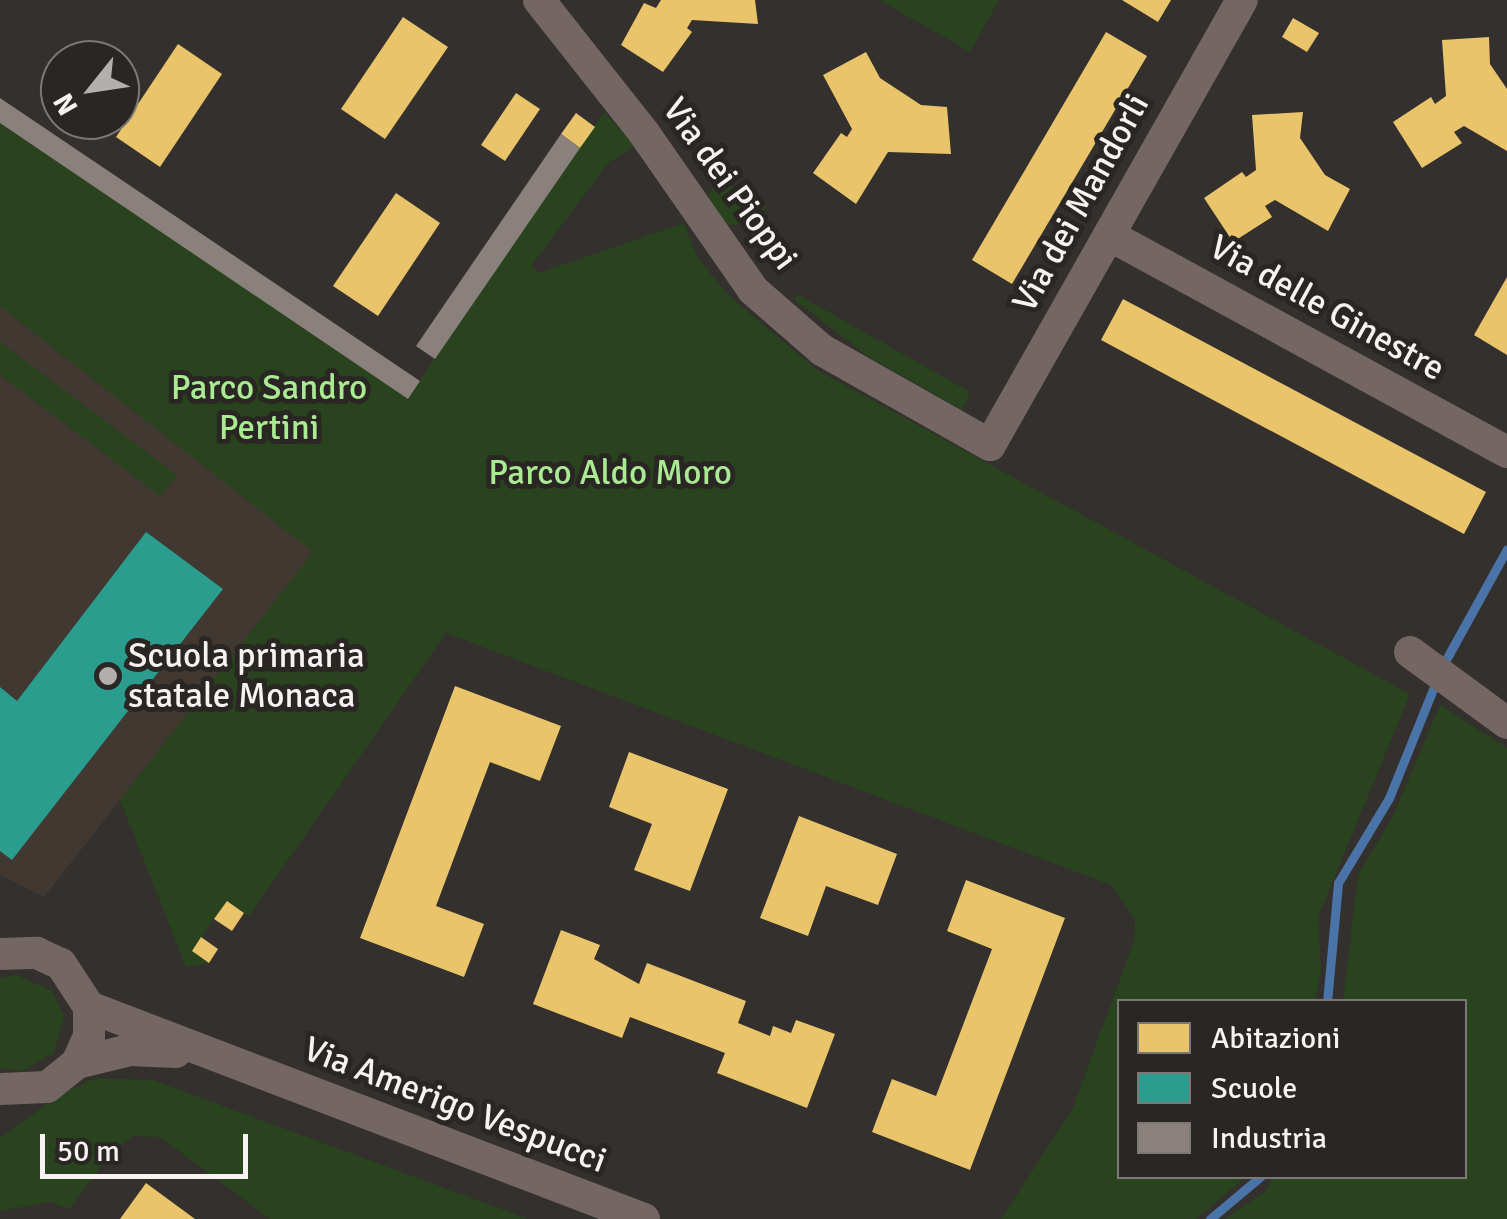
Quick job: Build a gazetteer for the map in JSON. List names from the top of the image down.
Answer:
{
  "streets": {
    "street": [
      "Via dei Pioppi",
      "Via dei Mandorli",
      "Via delle Ginestre",
      "Via Amerigo Vespucci"
    ]
  },
  "crossings": [
    ["Via dei Pioppi", "Via dei Mandorli"],
    ["Via dei Mandorli", "Via delle Ginestre"]
  ],
  "parks": ["Parco Sandro Pertini", "Parco Aldo Moro"],
  "places": ["Scuola primaria statale Monaca"],
  "legend": ["Abitazioni", "Scuole", "Industria"],
  "scale_bar": "50 m",
  "north": "bottom left"
}
